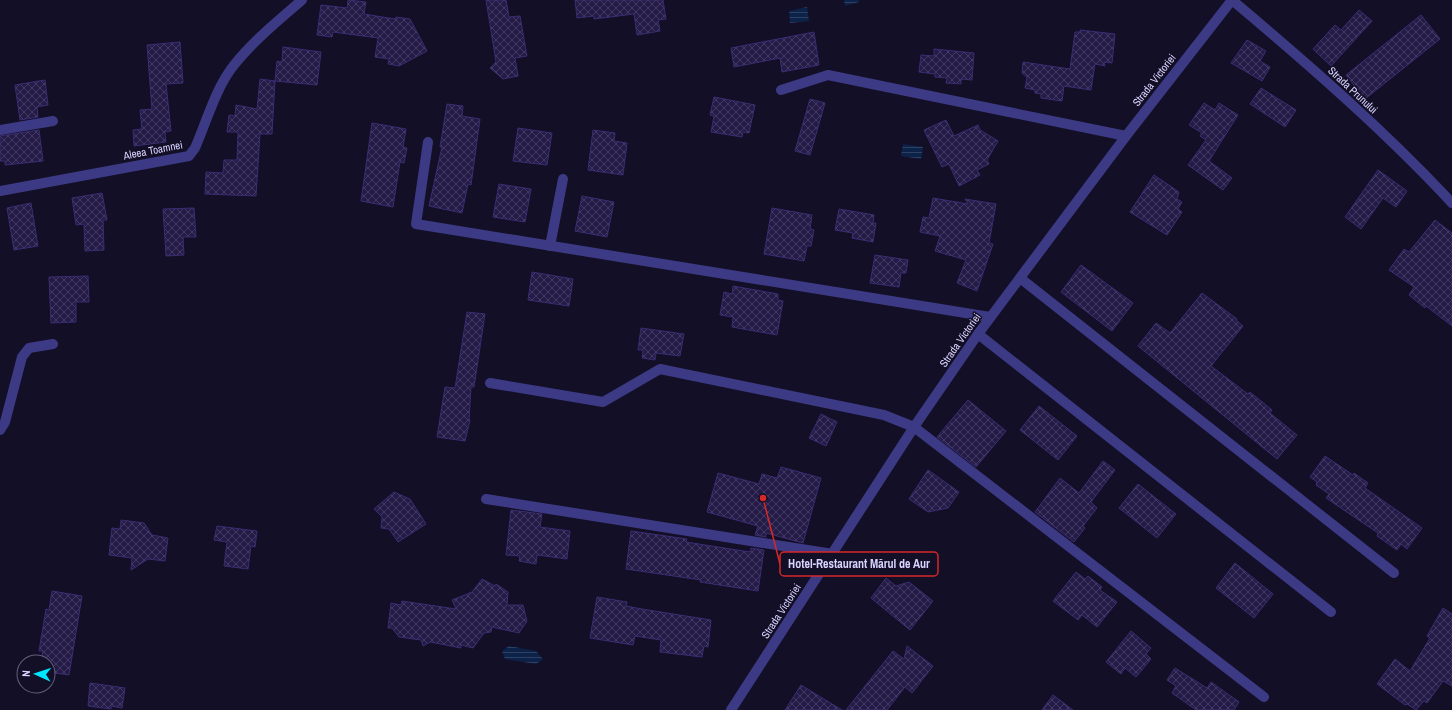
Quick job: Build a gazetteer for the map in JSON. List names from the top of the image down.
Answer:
{
  "streets": {
    "street": ["Strada Victoriei", "Strada Prunului", "Aleea Toamnei"]
  },
  "crossings": [
    ["Strada Victoriei", "Strada Prunului"]
  ],
  "places": ["Hotel-Restaurant Mărul de Aur"],
  "north": "left"
}
